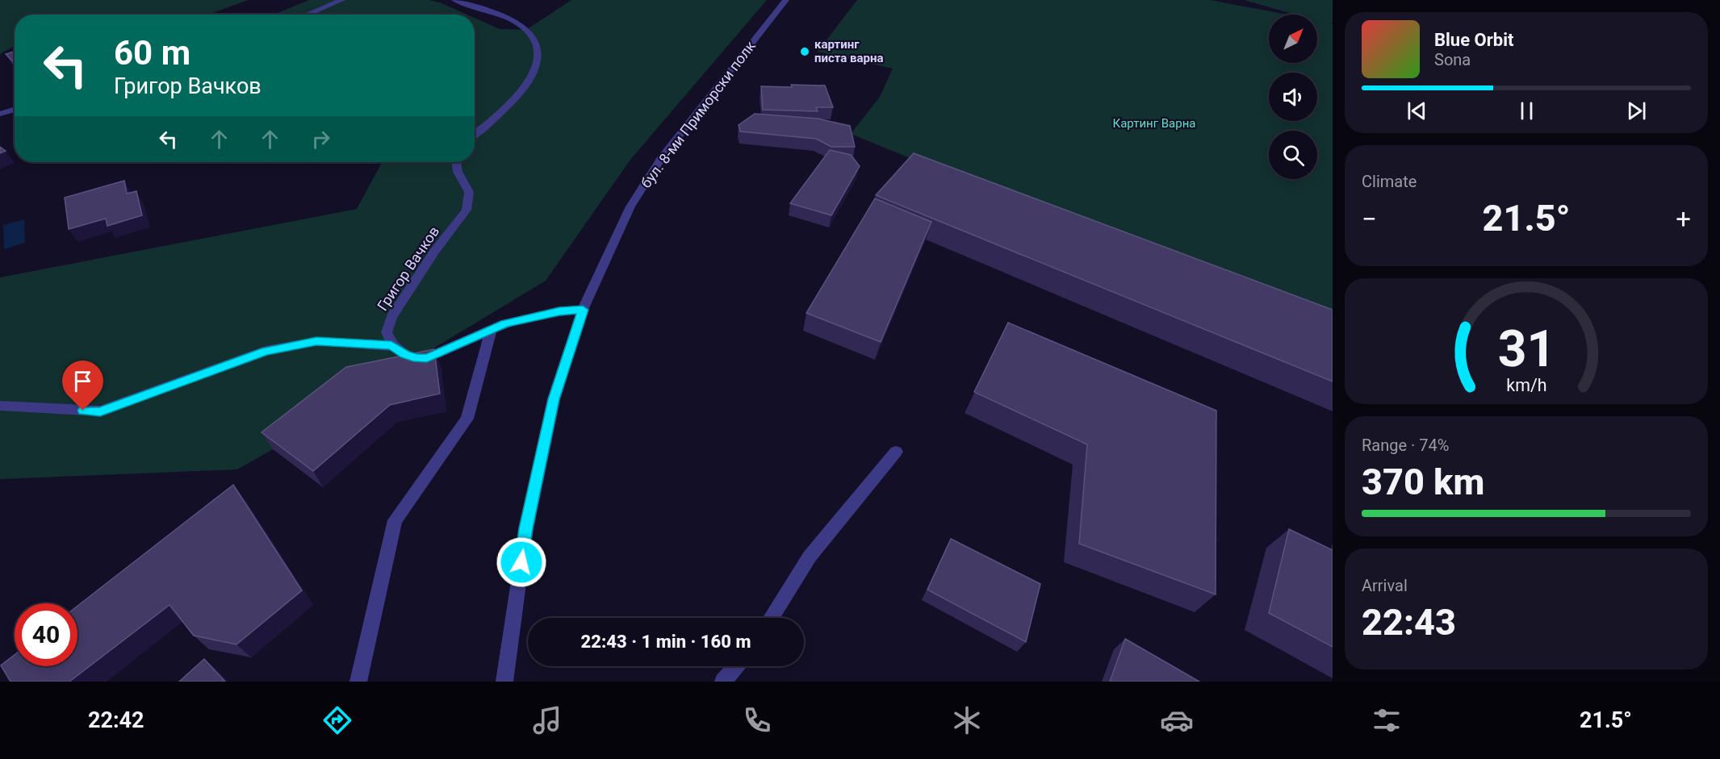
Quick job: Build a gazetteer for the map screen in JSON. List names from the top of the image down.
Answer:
{
  "streets": {
    "street": ["бул. 8-ми Приморски полк", "Григор Вачков"]
  },
  "parks": ["Картинг Варна"],
  "places": ["картинг писта варна"],
  "north": "top right",
  "page": {
    "turn": ["60 m", "Григор Вачков"],
    "song": ["Blue Orbit", "Sona"],
    "tile": [
      "Climate",
      ["Range · 74%", "370 km"],
      ["Arrival", "22:43"]
    ],
    "heat": ["−", "21.5°", "+"],
    "limit": "40",
    "trip": "22:43 · 1 min · 160 m",
    "tabs": ["22:42", "21.5°"],
    "gauge": ["31", "km/h"]
  }
}
